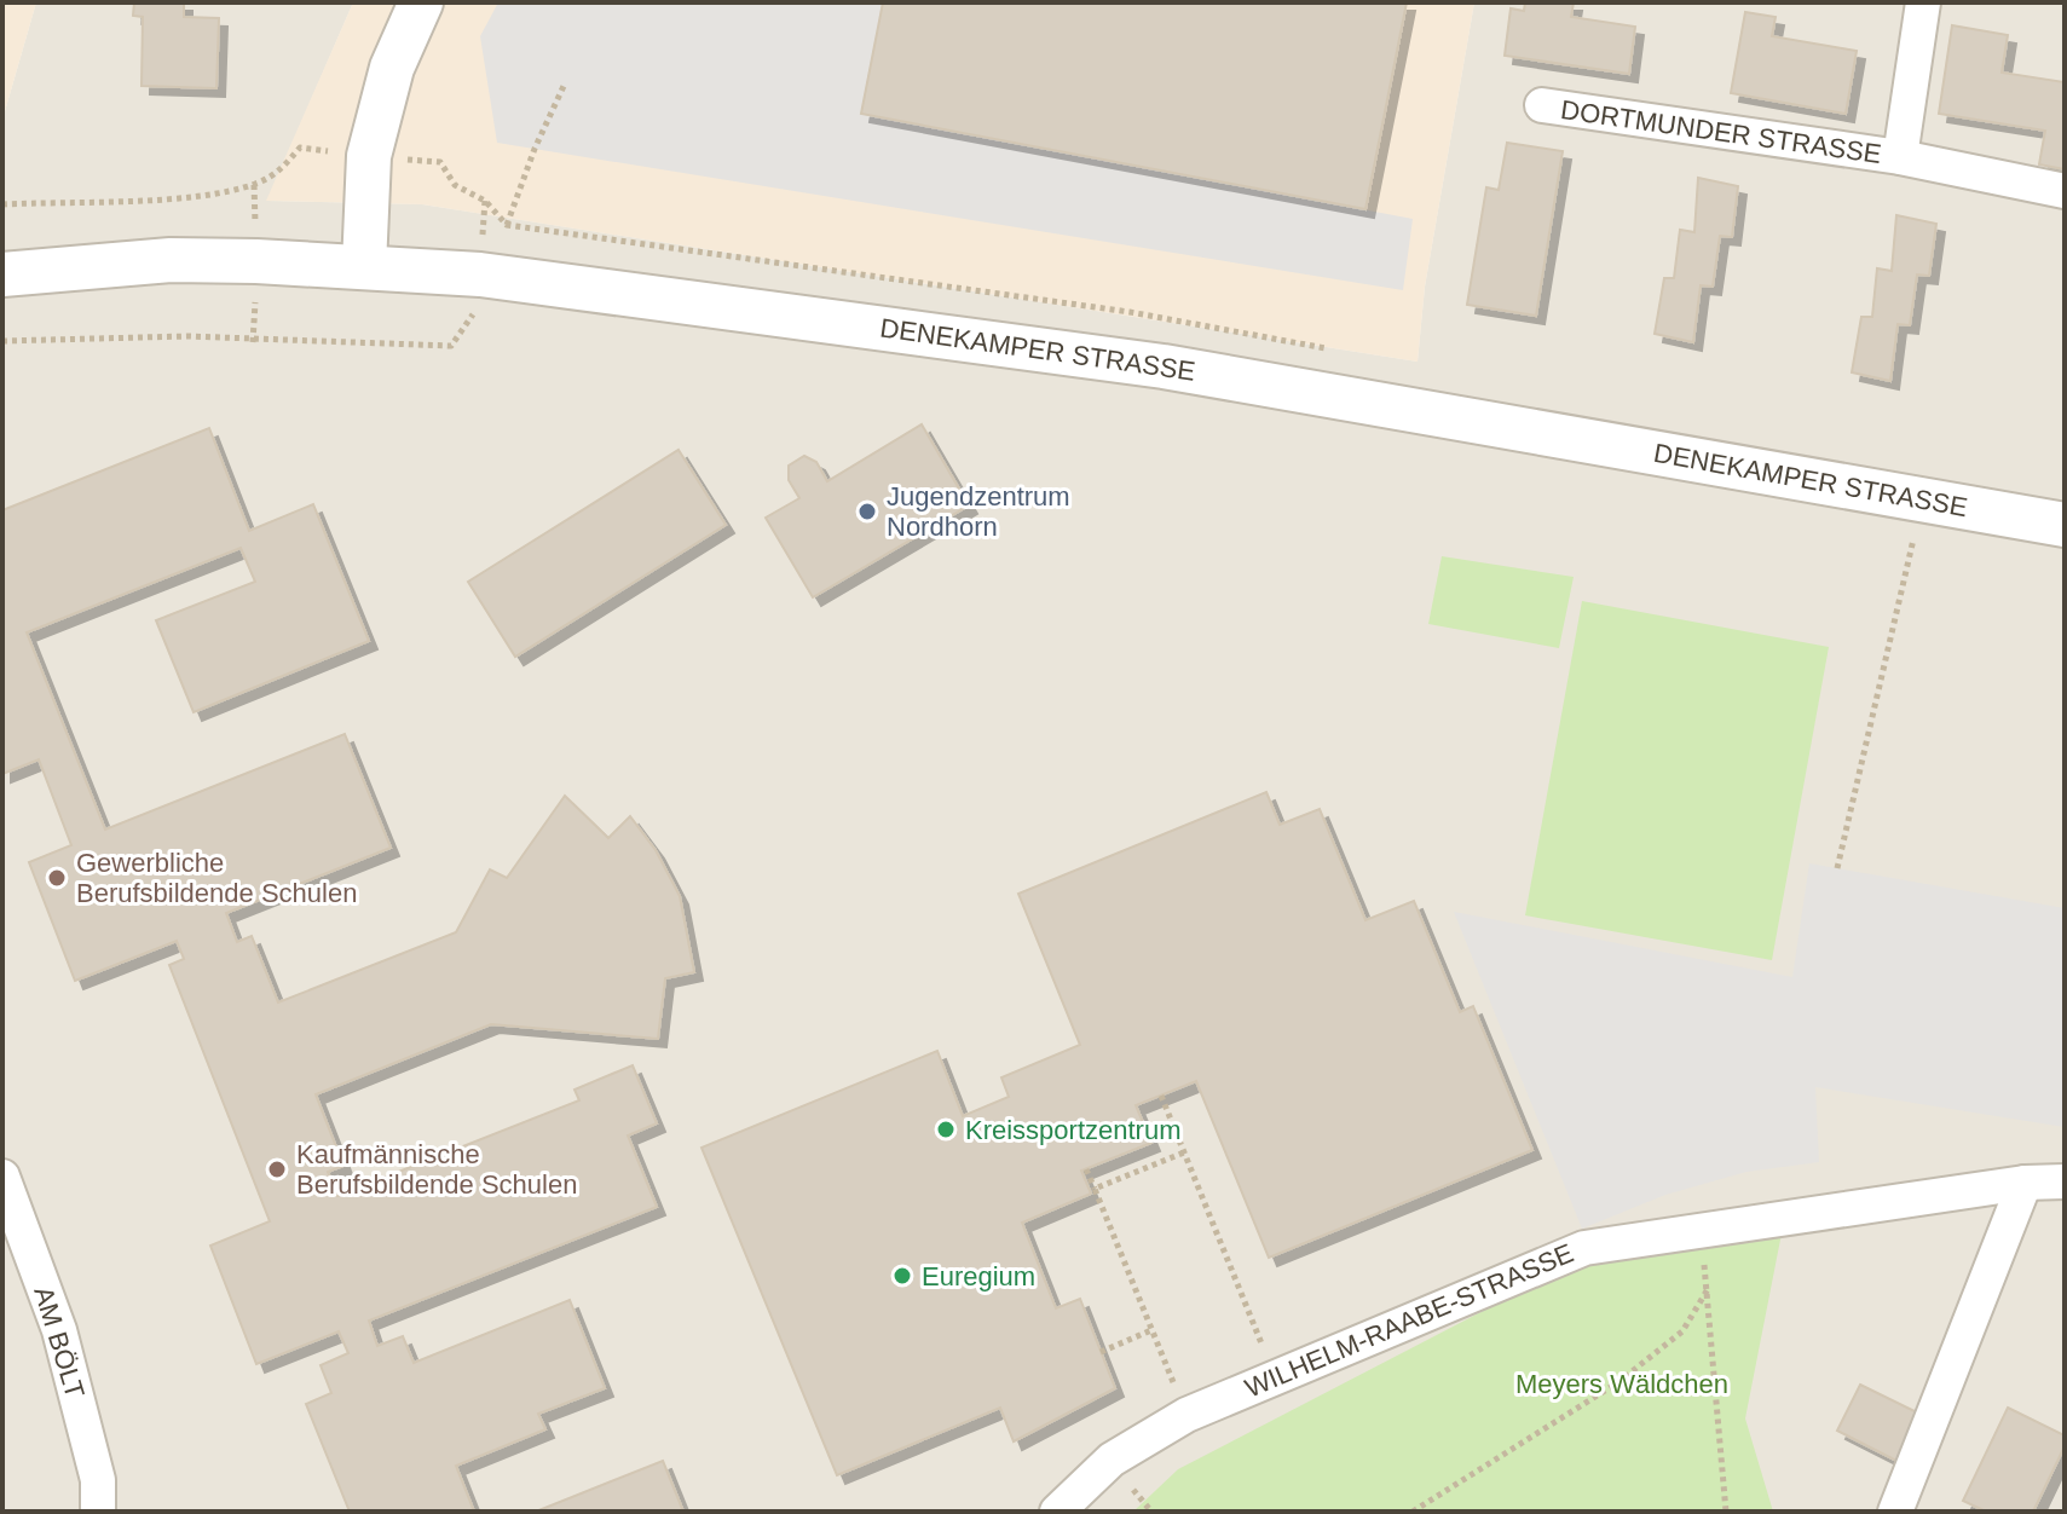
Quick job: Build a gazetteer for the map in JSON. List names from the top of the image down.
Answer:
{
  "streets": {
    "street": [
      "DORTMUNDER STRASSE",
      "DENEKAMPER STRASSE",
      "WILHELM-RAABE-STRASSE",
      "AM BÖLT"
    ]
  },
  "parks": ["Meyers Wäldchen"],
  "places": [
    "Jugendzentrum Nordhorn",
    "Gewerbliche Berufsbildende Schulen",
    "Kreissportzentrum",
    "Kaufmännische Berufsbildende Schulen",
    "Euregium"
  ]
}
